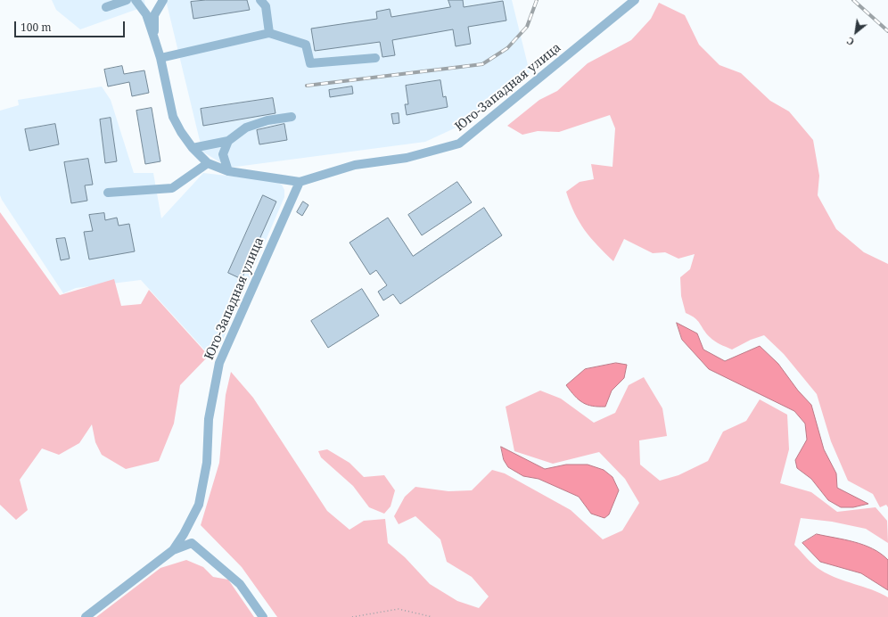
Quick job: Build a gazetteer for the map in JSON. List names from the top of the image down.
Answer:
{
  "streets": {
    "street": ["Юго-Западная улица"]
  },
  "scale_bar": "100 m",
  "north": "bottom left"
}
